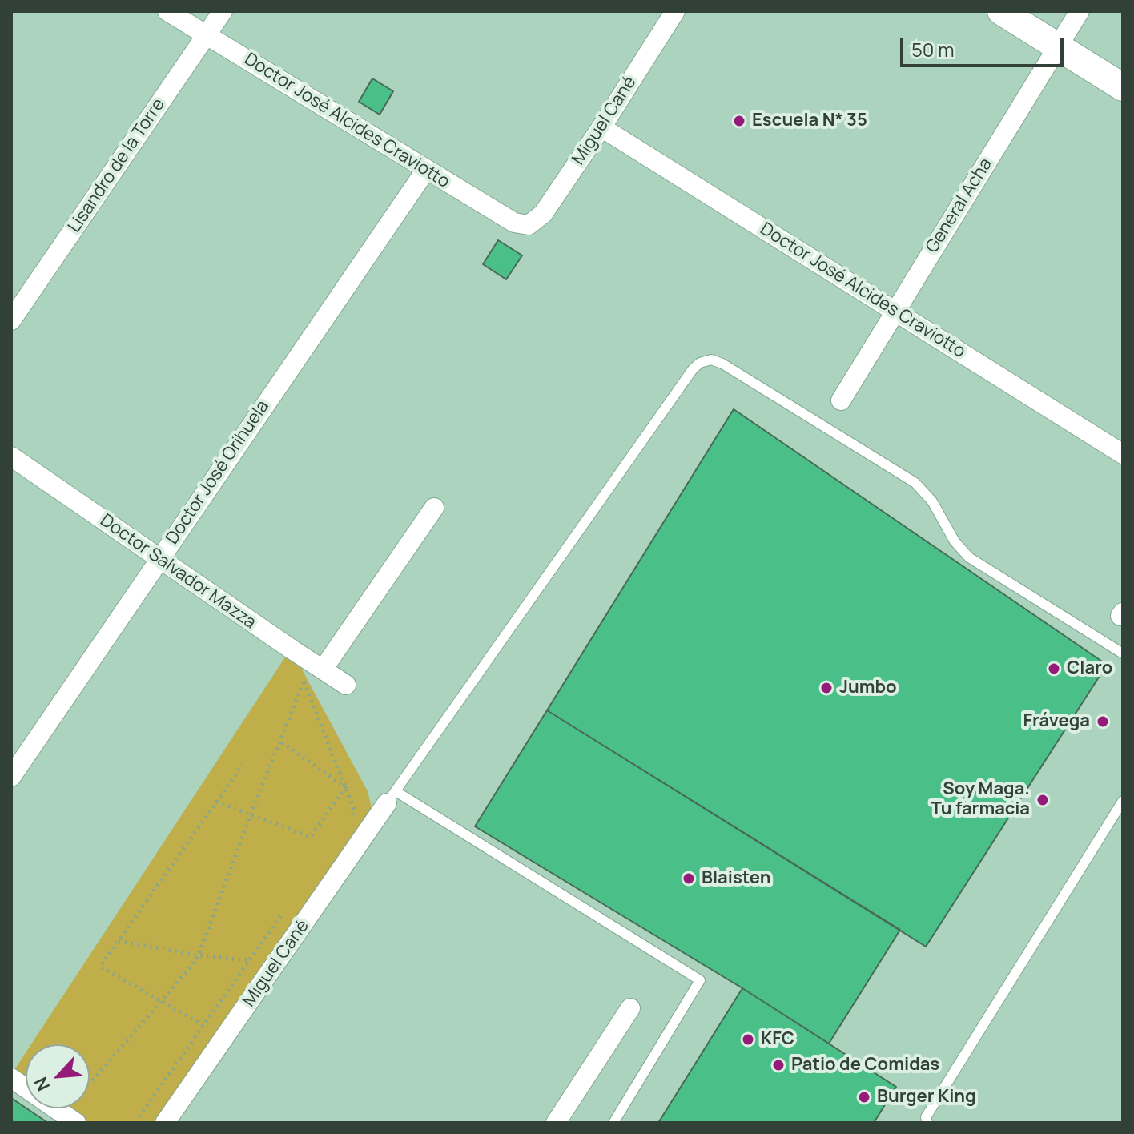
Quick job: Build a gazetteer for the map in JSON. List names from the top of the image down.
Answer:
{
  "streets": {
    "street": [
      "Doctor José Alcides Craviotto",
      "Miguel Cané",
      "Lisandro de la Torre",
      "General Acha",
      "Doctor José Orihuela",
      "Doctor Salvador Mazza"
    ]
  },
  "crossings": [
    ["Doctor José Alcides Craviotto", "Miguel Cané"],
    ["Doctor José Alcides Craviotto", "Lisandro de la Torre"],
    ["Doctor José Alcides Craviotto", "General Acha"],
    ["Doctor José Alcides Craviotto", "Doctor José Orihuela"],
    ["Doctor José Orihuela", "Doctor Salvador Mazza"]
  ],
  "places": [
    "Escuela N* 35",
    "Claro",
    "Jumbo",
    "Frávega",
    "Soy Maga. Tu farmacia",
    "Blaisten",
    "KFC",
    "Patio de Comidas",
    "Burger King"
  ],
  "scale_bar": "50 m",
  "north": "bottom left"
}
